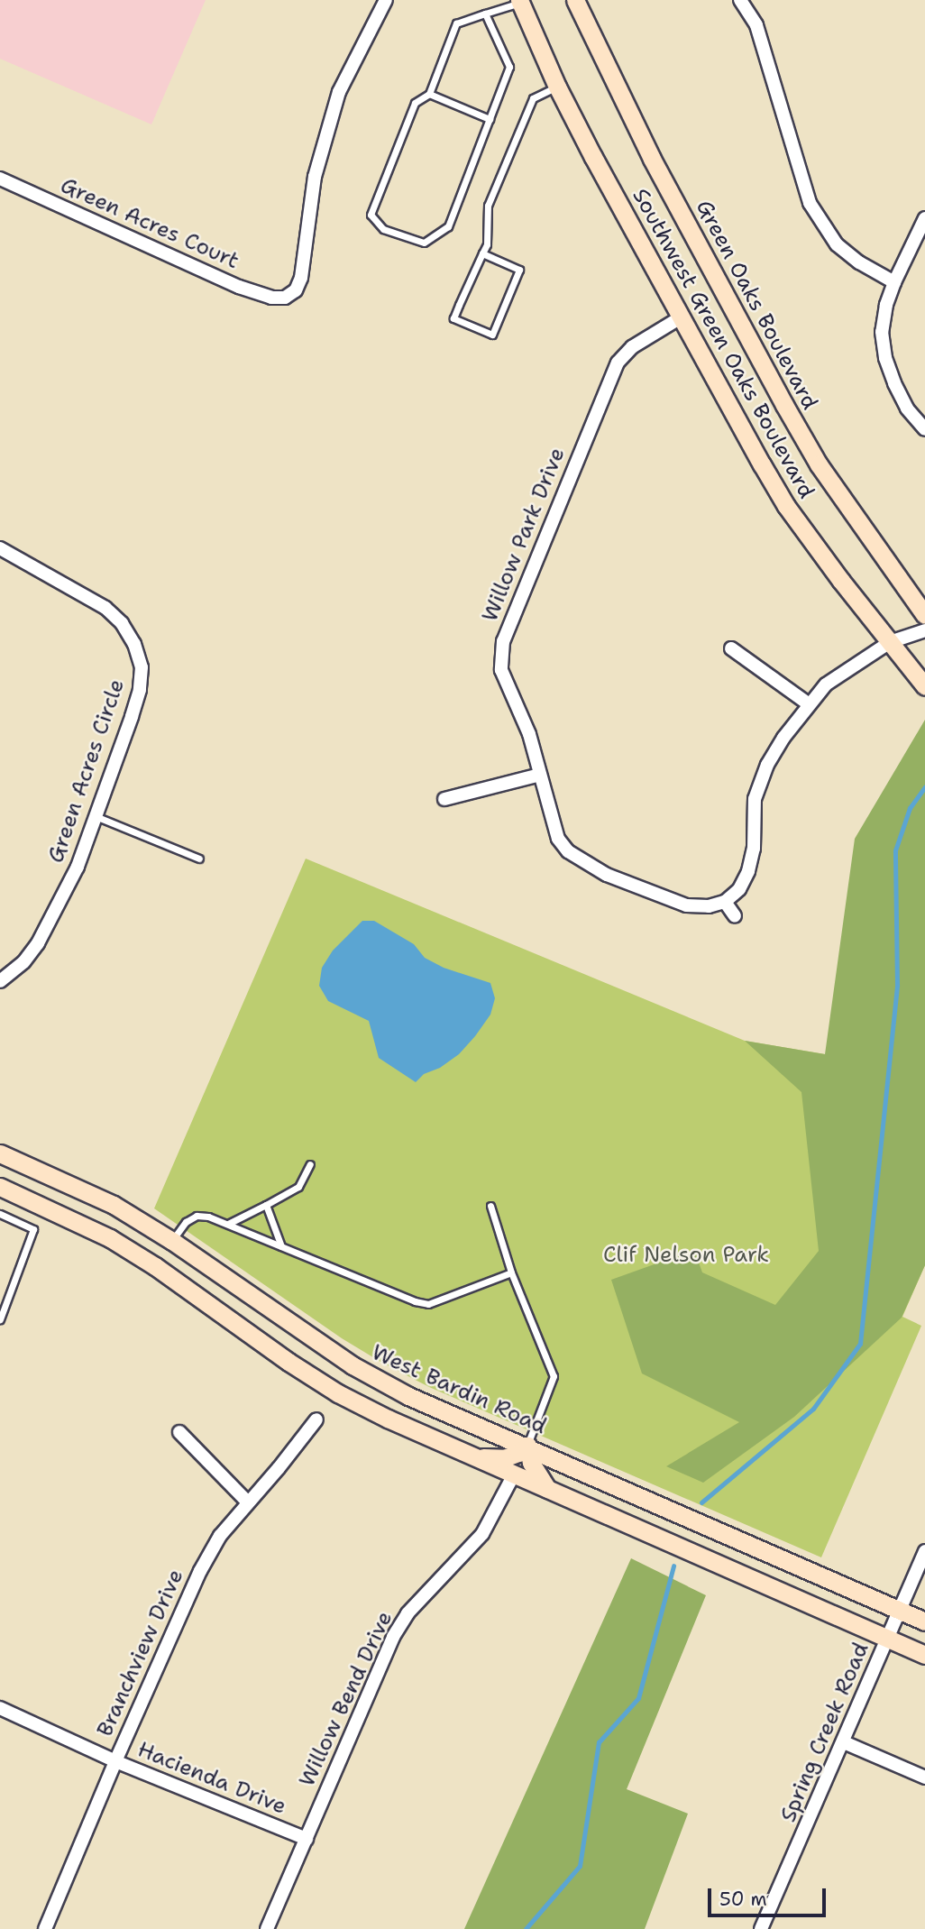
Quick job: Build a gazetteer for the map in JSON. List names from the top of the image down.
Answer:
{
  "streets": {
    "street": [
      "Green Acres Court",
      "Green Oaks Boulevard",
      "Southwest Green Oaks Boulevard",
      "Willow Park Drive",
      "Green Acres Circle",
      "West Bardin Road",
      "Branchview Drive",
      "Willow Bend Drive",
      "Spring Creek Road",
      "Hacienda Drive"
    ]
  },
  "crossings": [
    ["Southwest Green Oaks Boulevard", "Willow Park Drive"],
    ["West Bardin Road", "Spring Creek Road"],
    ["Branchview Drive", "Hacienda Drive"],
    ["Willow Bend Drive", "Hacienda Drive"]
  ],
  "parks": ["Clif Nelson Park"],
  "scale_bar": "50 m"
}
